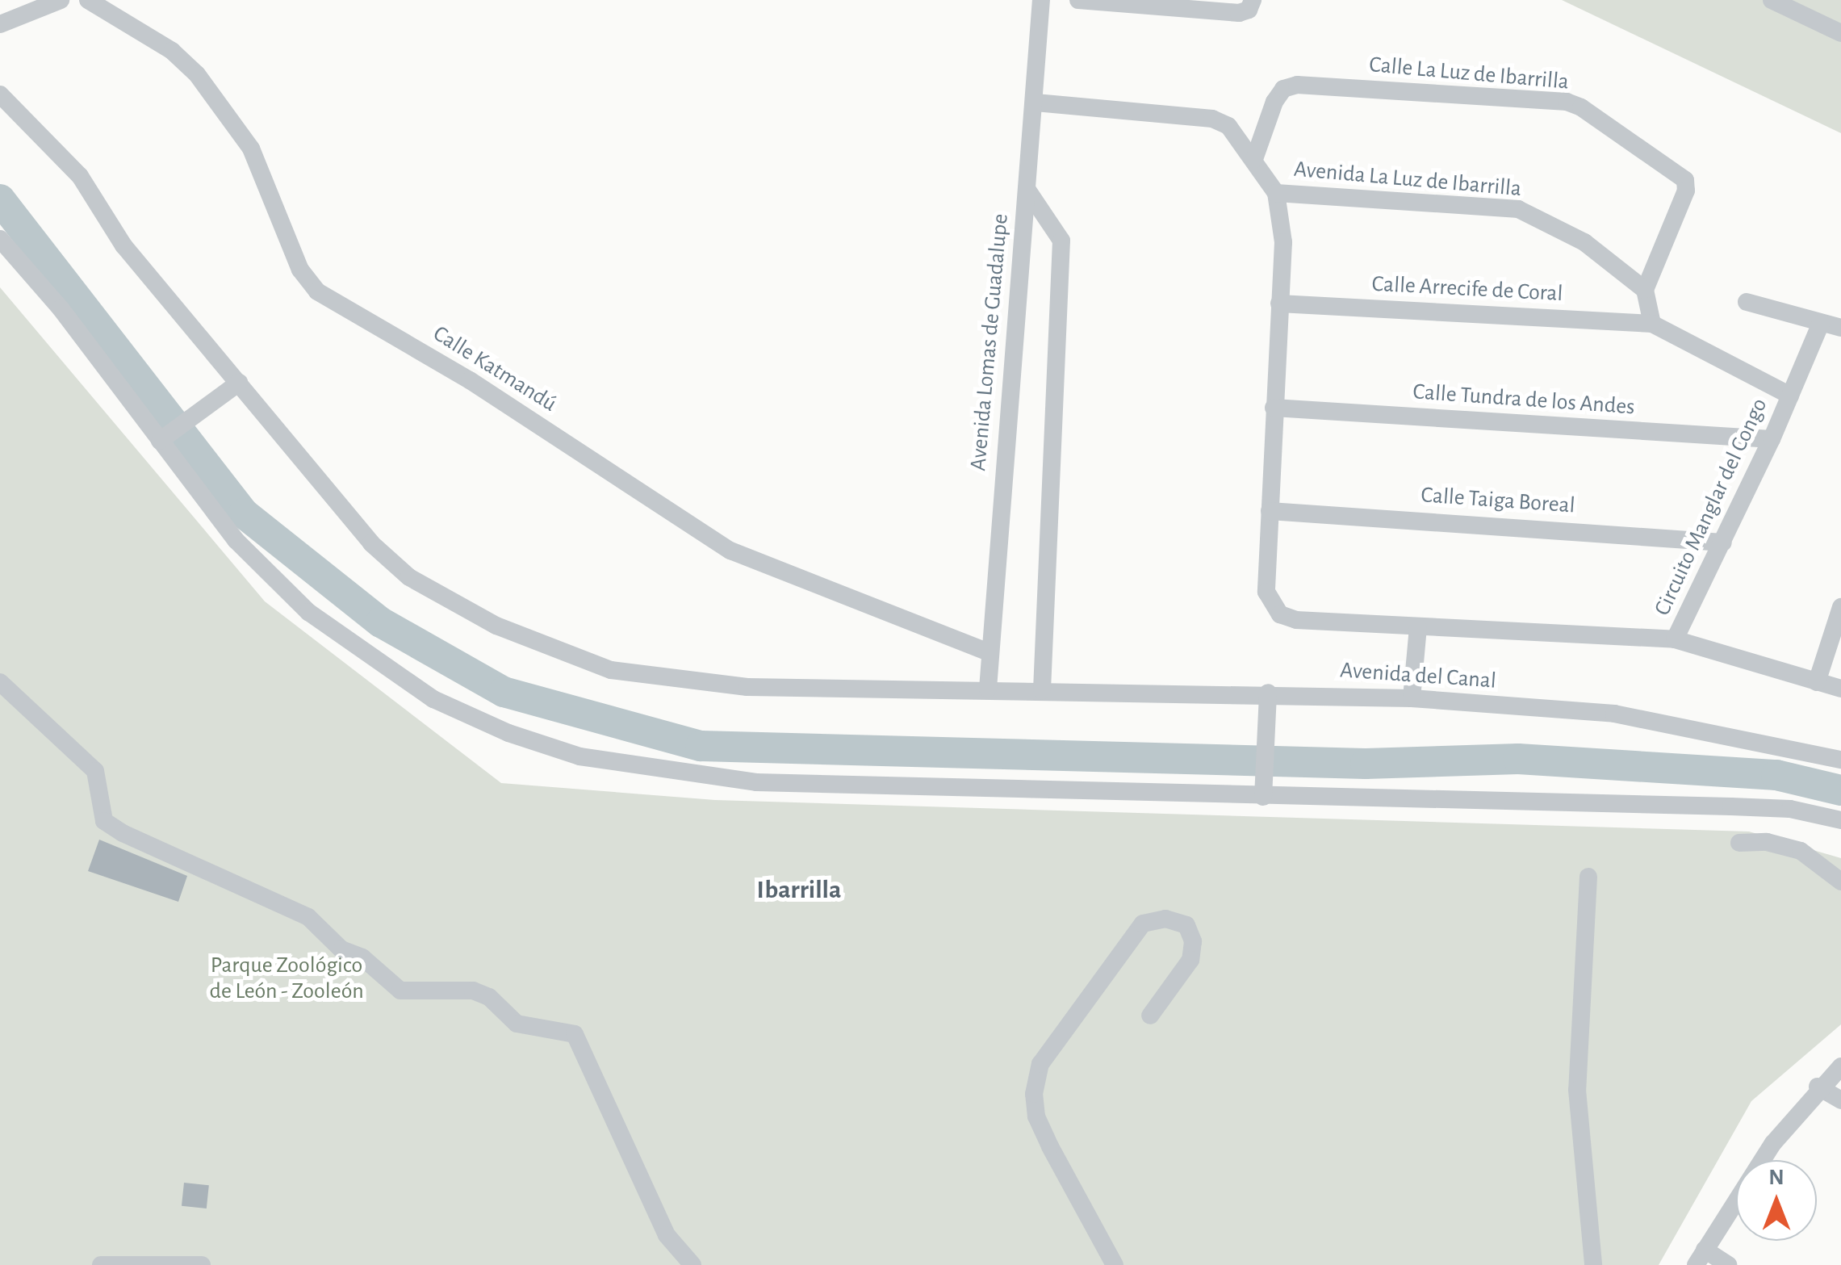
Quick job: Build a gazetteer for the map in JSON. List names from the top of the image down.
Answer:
{
  "streets": {
    "street": [
      "Calle La Luz de Ibarrilla",
      "Avenida La Luz de Ibarrilla",
      "Calle Arrecife de Coral",
      "Avenida Lomas de Guadalupe",
      "Calle Katmandú",
      "Calle Tundra de los Andes",
      "Calle Taiga Boreal",
      "Circuito Manglar del Congo",
      "Avenida del Canal"
    ]
  },
  "crossings": [
    ["Calle La Luz de Ibarrilla", "Avenida La Luz de Ibarrilla"],
    ["Avenida La Luz de Ibarrilla", "Avenida Lomas de Guadalupe"],
    ["Avenida Lomas de Guadalupe", "Calle Katmandú"],
    ["Avenida Lomas de Guadalupe", "Avenida del Canal"],
    ["Calle Tundra de los Andes", "Circuito Manglar del Congo"],
    ["Calle Taiga Boreal", "Circuito Manglar del Congo"]
  ],
  "districts": ["Ibarrilla"],
  "parks": ["Parque Zoológico de León - Zooleón"],
  "north": "top"
}
